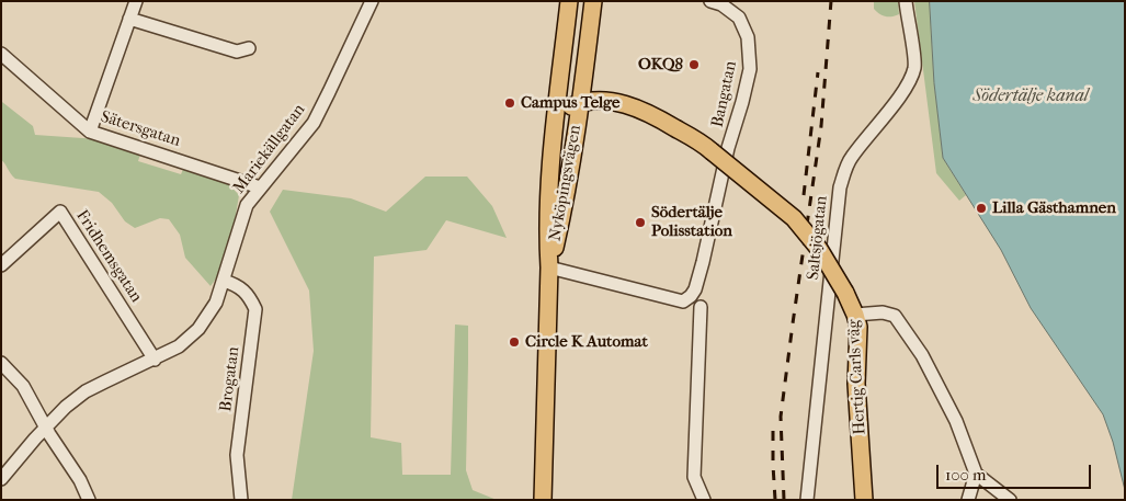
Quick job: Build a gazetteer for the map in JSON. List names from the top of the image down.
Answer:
{
  "streets": {
    "main road": ["Nyköpingsvägen", "Hertig Carls väg"],
    "street": [
      "Bangatan",
      "Sätersgatan",
      "Mariekällgatan",
      "Saltsjögatan",
      "Fridhemsgatan",
      "Brogatan"
    ]
  },
  "crossings": [
    ["Bangatan", "Nyköpingsvägen"],
    ["Sätersgatan", "Mariekällgatan"],
    ["Mariekällgatan", "Fridhemsgatan"],
    ["Mariekällgatan", "Brogatan"],
    ["Nyköpingsvägen", "Hertig Carls väg"]
  ],
  "water": ["Södertälje kanal"],
  "places": [
    "OKQ8",
    "Campus Telge",
    "Lilla Gästhamnen",
    "Södertälje Polisstation",
    "Circle K Automat"
  ],
  "scale_bar": "100 m"
}
